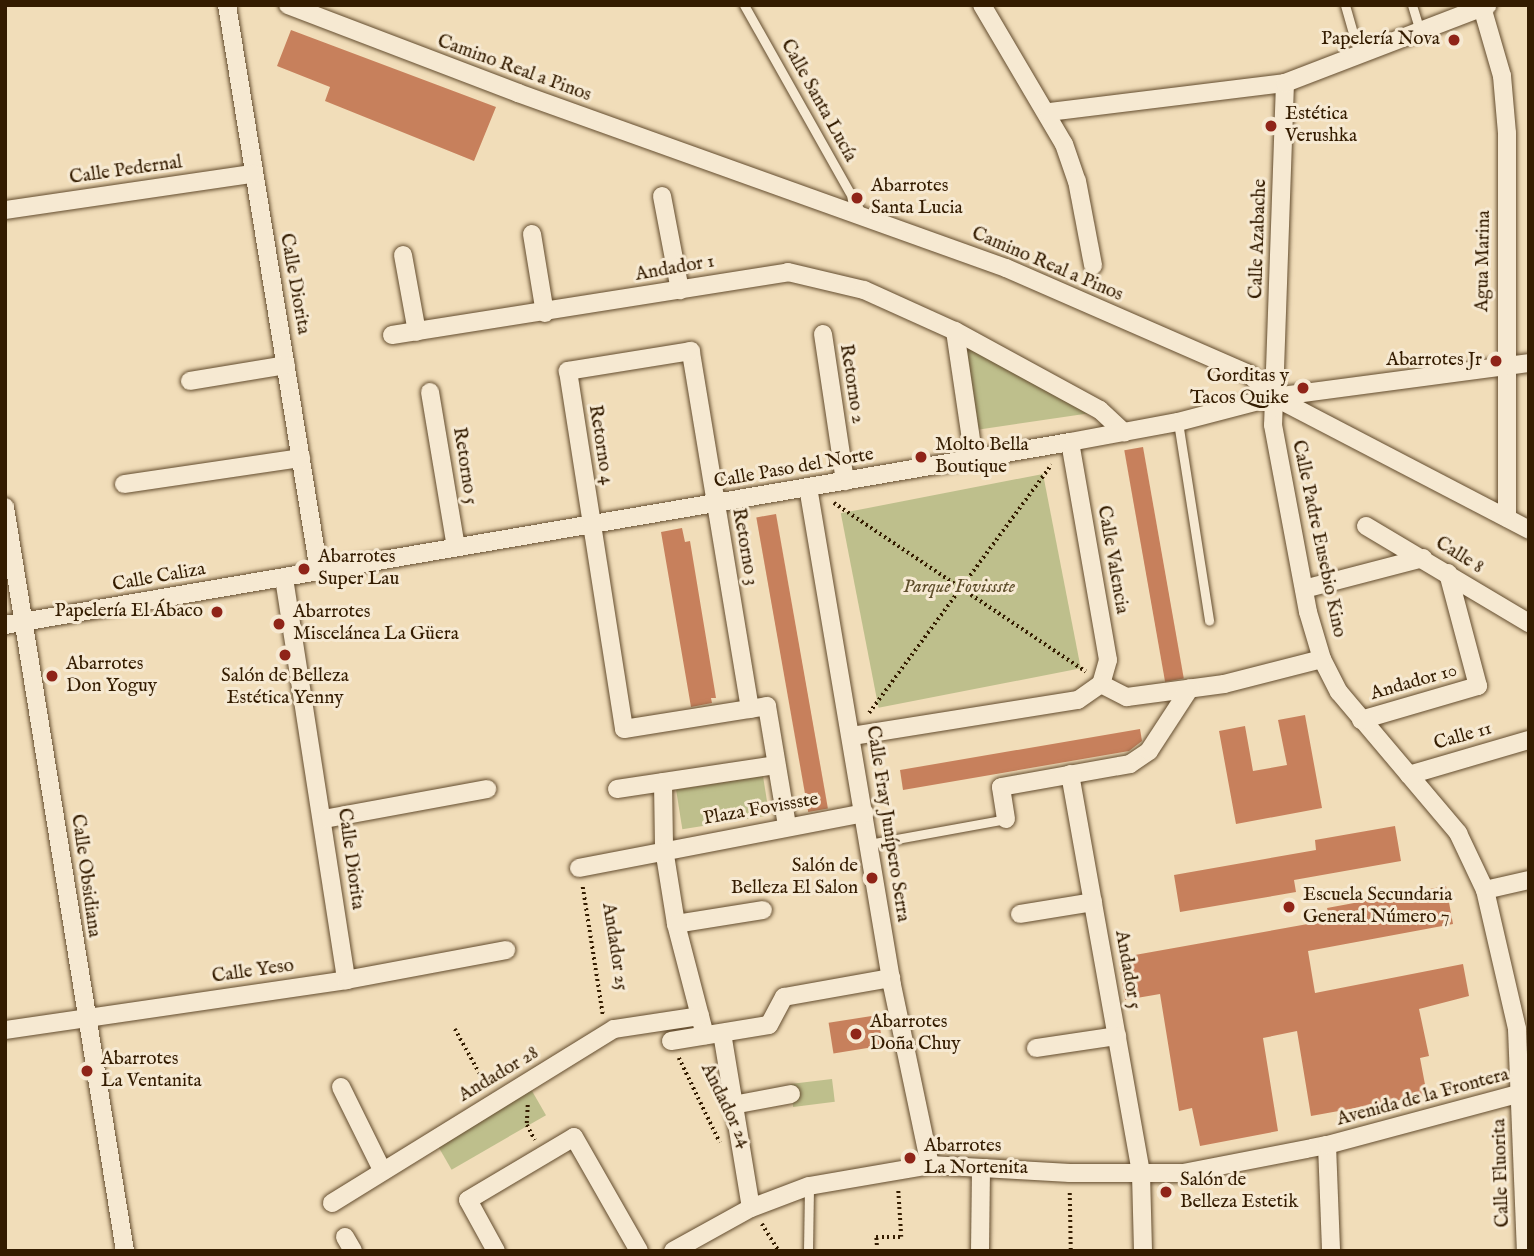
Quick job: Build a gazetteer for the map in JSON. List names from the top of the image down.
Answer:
{
  "streets": {
    "street": [
      "Camino Real a Pinos",
      "Calle Pedernal",
      "Calle Azabache",
      "Agua Marina",
      "Andador 1",
      "Calle Diorita",
      "Retorno 2",
      "Retorno 4",
      "Retorno 5",
      "Calle Paso del Norte",
      "Calle Padre Eusebio Kino",
      "Retorno 3",
      "Calle 8",
      "Calle Valencia",
      "Calle Caliza",
      "Andador 10",
      "Calle 11",
      "Plaza Fovissste",
      "Calle Fray Junípero Serra",
      "Calle Obsidiana",
      "Andador 5",
      "Calle Yeso",
      "Andador 28",
      "Avenida de la Frontera",
      "Andador 24",
      "Calle Fluorita"
    ],
    "lane": ["Calle Santa Lucía"],
    "path": ["Andador 25"]
  },
  "crossings": [
    ["Camino Real a Pinos", "Calle Santa Lucía"],
    ["Camino Real a Pinos", "Calle Azabache"],
    ["Camino Real a Pinos", "Agua Marina"],
    ["Camino Real a Pinos", "Calle Paso del Norte"],
    ["Camino Real a Pinos", "Calle Padre Eusebio Kino"],
    ["Calle Pedernal", "Calle Diorita"],
    ["Calle Azabache", "Calle Paso del Norte"],
    ["Calle Azabache", "Calle Padre Eusebio Kino"],
    ["Agua Marina", "Calle Paso del Norte"],
    ["Andador 1", "Calle Paso del Norte"],
    ["Calle Diorita", "Calle Paso del Norte"],
    ["Calle Diorita", "Calle Caliza"],
    ["Calle Diorita", "Calle Yeso"],
    ["Retorno 2", "Calle Paso del Norte"],
    ["Retorno 4", "Calle Paso del Norte"],
    ["Retorno 4", "Retorno 3"],
    ["Retorno 5", "Calle Paso del Norte"],
    ["Calle Paso del Norte", "Calle Padre Eusebio Kino"],
    ["Calle Paso del Norte", "Retorno 3"],
    ["Calle Paso del Norte", "Calle Valencia"],
    ["Calle Paso del Norte", "Calle Caliza"],
    ["Calle Paso del Norte", "Calle Fray Junípero Serra"],
    ["Calle Padre Eusebio Kino", "Andador 10"],
    ["Calle Padre Eusebio Kino", "Calle 11"],
    ["Calle Padre Eusebio Kino", "Avenida de la Frontera"],
    ["Calle Padre Eusebio Kino", "Calle Fluorita"],
    ["Calle 8", "Andador 10"],
    ["Calle Caliza", "Calle Obsidiana"],
    ["Plaza Fovissste", "Calle Fray Junípero Serra"],
    ["Plaza Fovissste", "Andador 25"],
    ["Plaza Fovissste", "Andador 24"],
    ["Calle Fray Junípero Serra", "Avenida de la Frontera"],
    ["Calle Obsidiana", "Calle Yeso"],
    ["Andador 25", "Andador 28"],
    ["Andador 5", "Avenida de la Frontera"],
    ["Andador 28", "Andador 24"],
    ["Avenida de la Frontera", "Andador 24"],
    ["Avenida de la Frontera", "Calle Fluorita"]
  ],
  "parks": ["Parque Fovissste"],
  "places": [
    "Papelería Nova",
    "Estética Verushka",
    "Abarrotes Santa Lucia",
    "Abarrotes Jr",
    "Gorditas y Tacos Quike",
    "Molto Bella Boutique",
    "Abarrotes Super Lau",
    "Papelería El Ábaco",
    "Abarrotes Miscelánea La Güera",
    "Salón de Belleza Estética Yenny",
    "Abarrotes Don Yoguy",
    "Salón de Belleza El Salon",
    "Escuela Secundaria General Número 7",
    "Abarrotes Doña Chuy",
    "Abarrotes La Ventanita",
    "Abarrotes La Nortenita",
    "Salón de Belleza Estetik"
  ]
}
